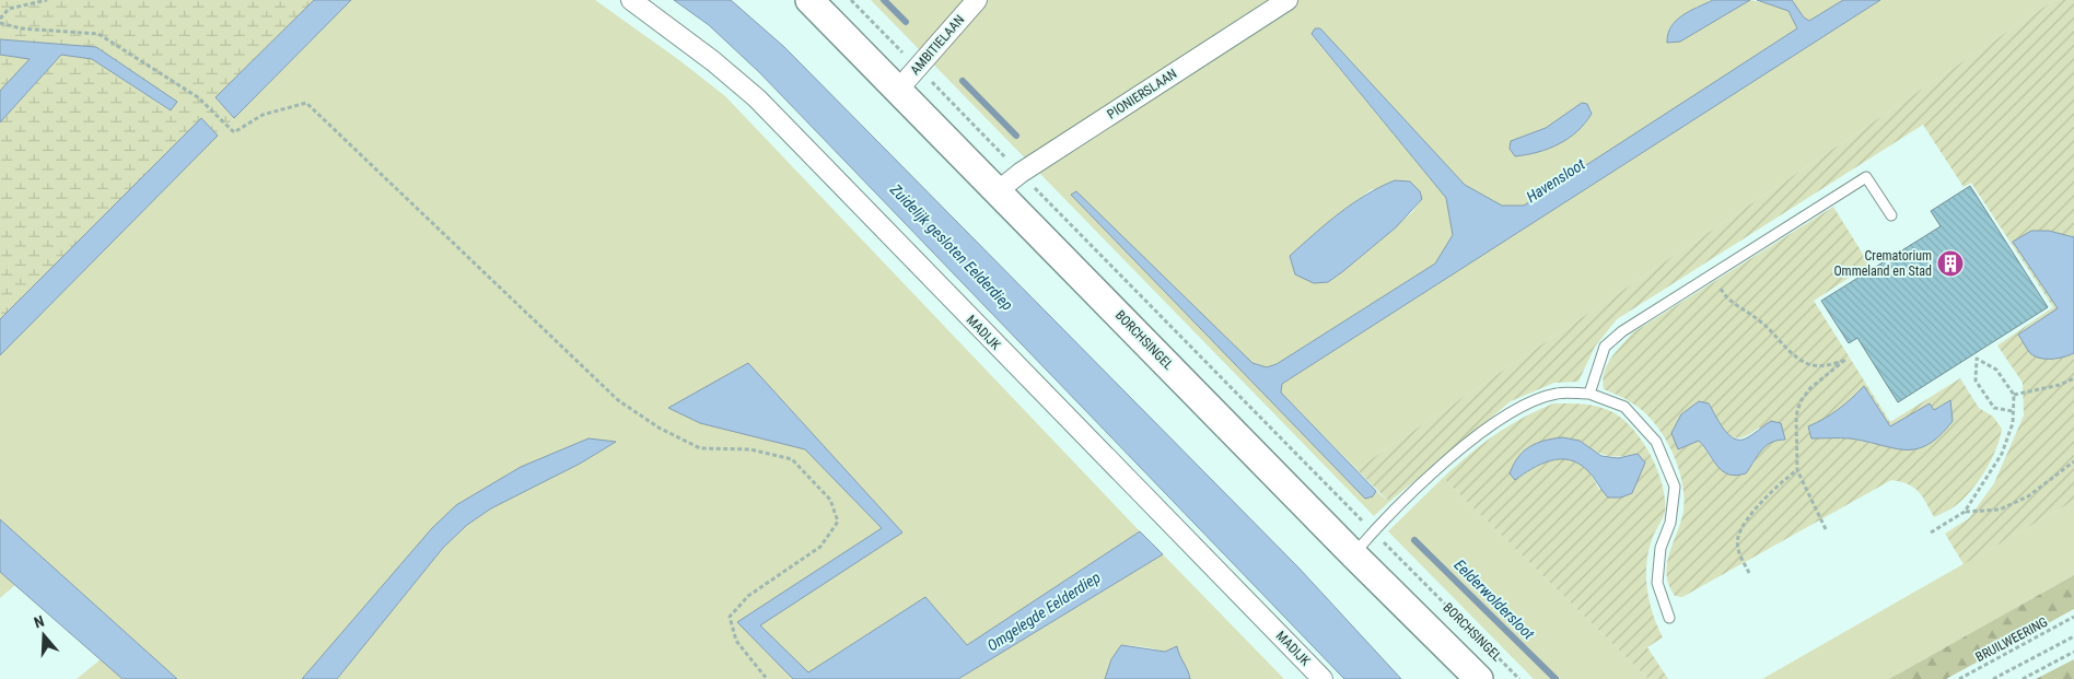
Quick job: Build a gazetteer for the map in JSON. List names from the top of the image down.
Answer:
{
  "streets": {
    "main road": ["BORCHSINGEL"],
    "street": ["AMBITIELAAN", "PIONIERSLAAN", "MADIJK"],
    "path": ["BRUILWEERING"]
  },
  "crossings": [
    ["AMBITIELAAN", "BORCHSINGEL"],
    ["PIONIERSLAAN", "BORCHSINGEL"]
  ],
  "water": [
    "Havensloot",
    "Zuidelijk gesloten Eelderdiep",
    "Eelderwoldersloot",
    "Omgelegde Eelderdiep"
  ],
  "places": {
    "building": ["Crematorium Ommeland en Stad"]
  },
  "north": "top"
}
